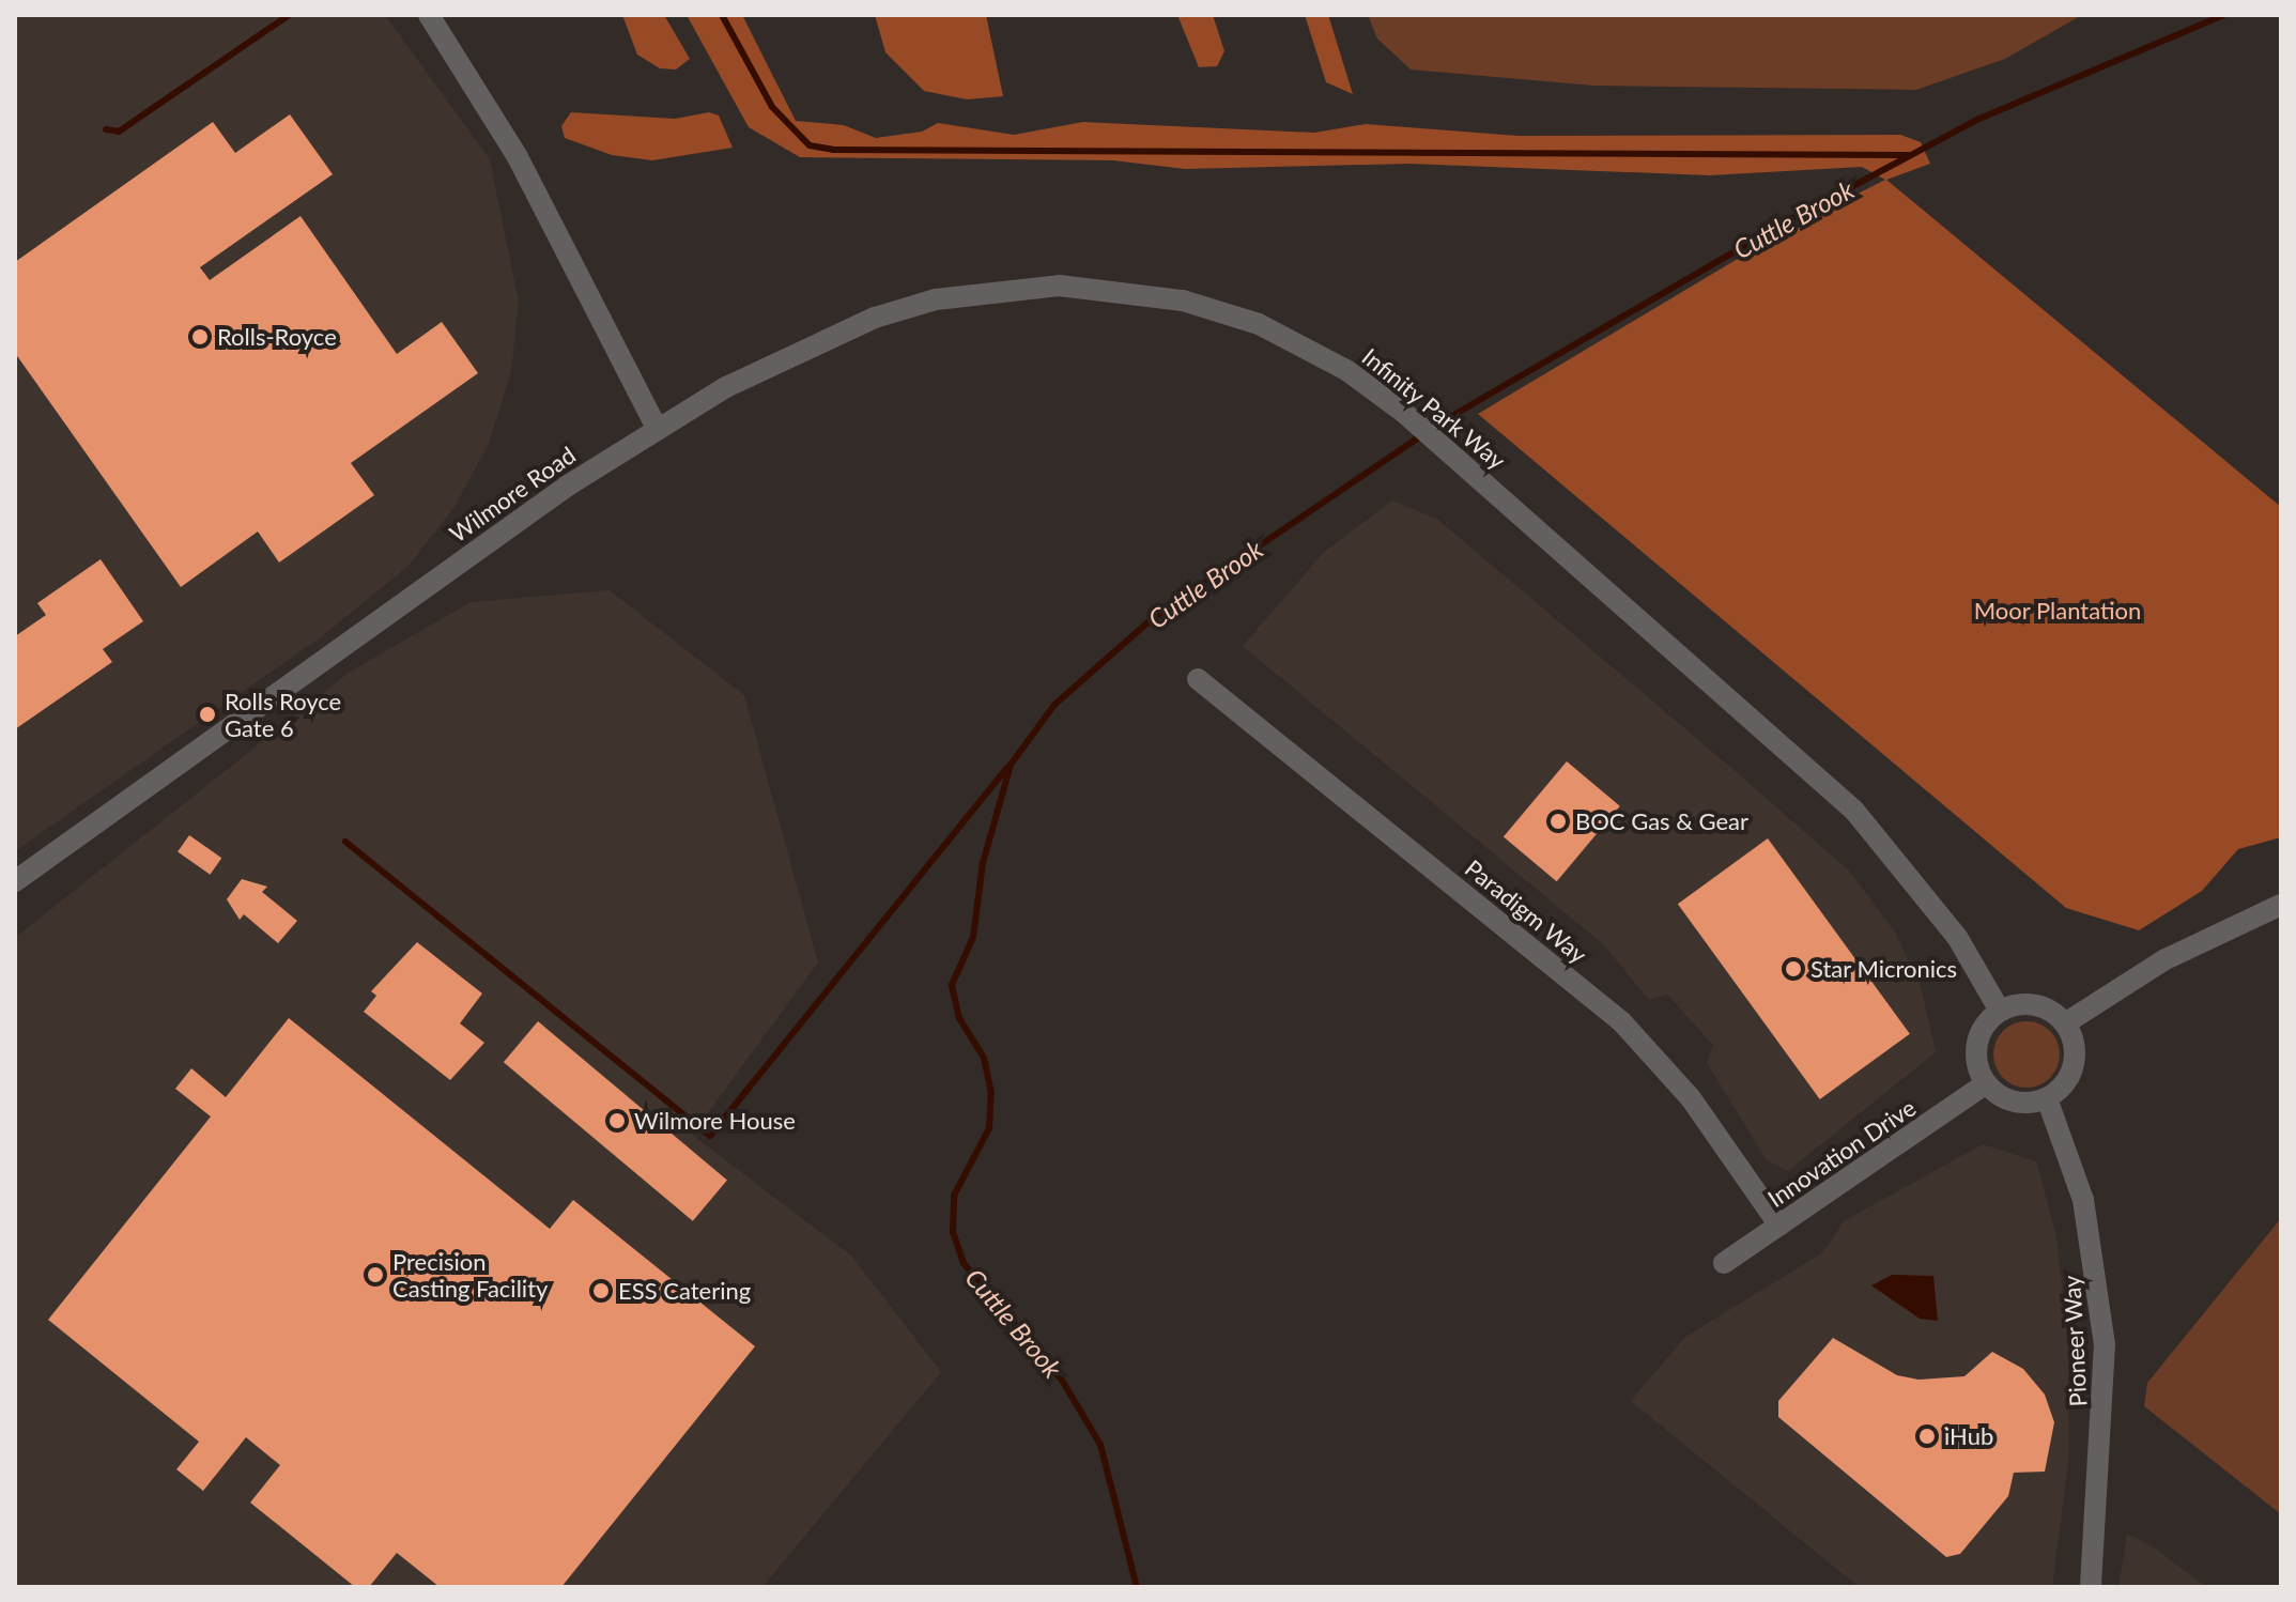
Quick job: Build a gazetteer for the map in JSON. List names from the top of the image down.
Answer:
{
  "streets": {
    "street": [
      "Infinity Park Way",
      "Wilmore Road",
      "Paradigm Way",
      "Innovation Drive",
      "Pioneer Way"
    ]
  },
  "crossings": [
    ["Infinity Park Way", "Wilmore Road"],
    ["Infinity Park Way", "Innovation Drive"],
    ["Infinity Park Way", "Pioneer Way"],
    ["Paradigm Way", "Innovation Drive"],
    ["Innovation Drive", "Pioneer Way"]
  ],
  "water": ["Cuttle Brook"],
  "parks": ["Moor Plantation"],
  "places": [
    "Rolls-Royce",
    "Rolls Royce Gate 6",
    "BOC Gas & Gear",
    "Star Micronics",
    "Wilmore House",
    "Precision Casting Facility",
    "ESS Catering",
    "iHub"
  ]
}
